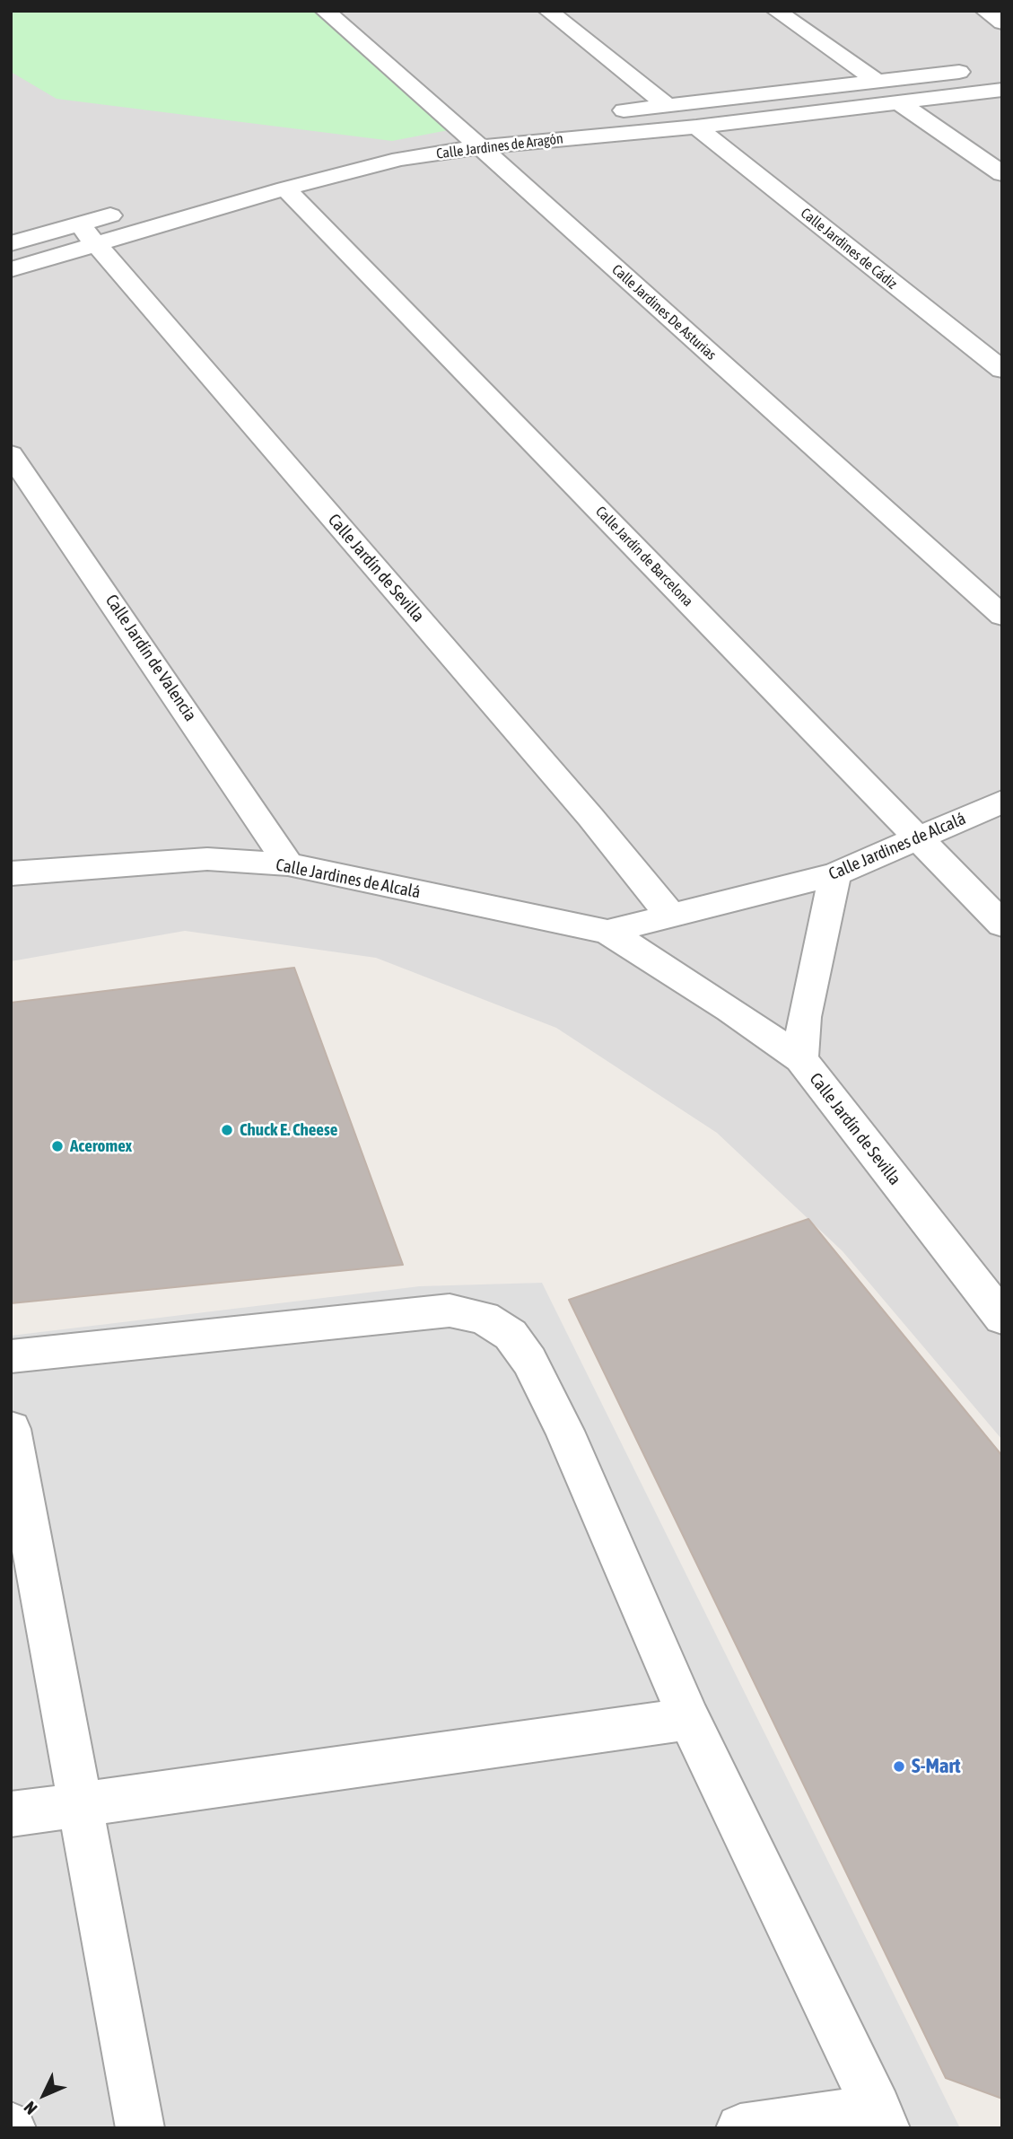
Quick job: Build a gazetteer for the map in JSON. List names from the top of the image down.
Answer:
{
  "streets": {
    "street": [
      "Calle Jardines de Aragón",
      "Calle Jardines de Cádiz",
      "Calle Jardines De Asturias",
      "Calle Jardín de Barcelona",
      "Calle Jardín de Sevilla",
      "Calle Jardín de Valencia",
      "Calle Jardines de Alcalá"
    ]
  },
  "crossings": [
    ["Calle Jardines de Aragón", "Calle Jardines de Cádiz"],
    ["Calle Jardines de Aragón", "Calle Jardines De Asturias"],
    ["Calle Jardines de Aragón", "Calle Jardín de Barcelona"],
    ["Calle Jardines de Aragón", "Calle Jardín de Sevilla"],
    ["Calle Jardín de Barcelona", "Calle Jardines de Alcalá"],
    ["Calle Jardín de Sevilla", "Calle Jardines de Alcalá"],
    ["Calle Jardín de Valencia", "Calle Jardines de Alcalá"]
  ],
  "places": ["Chuck E. Cheese", "Aceromex", "S-Mart"],
  "north": "bottom left"
}
